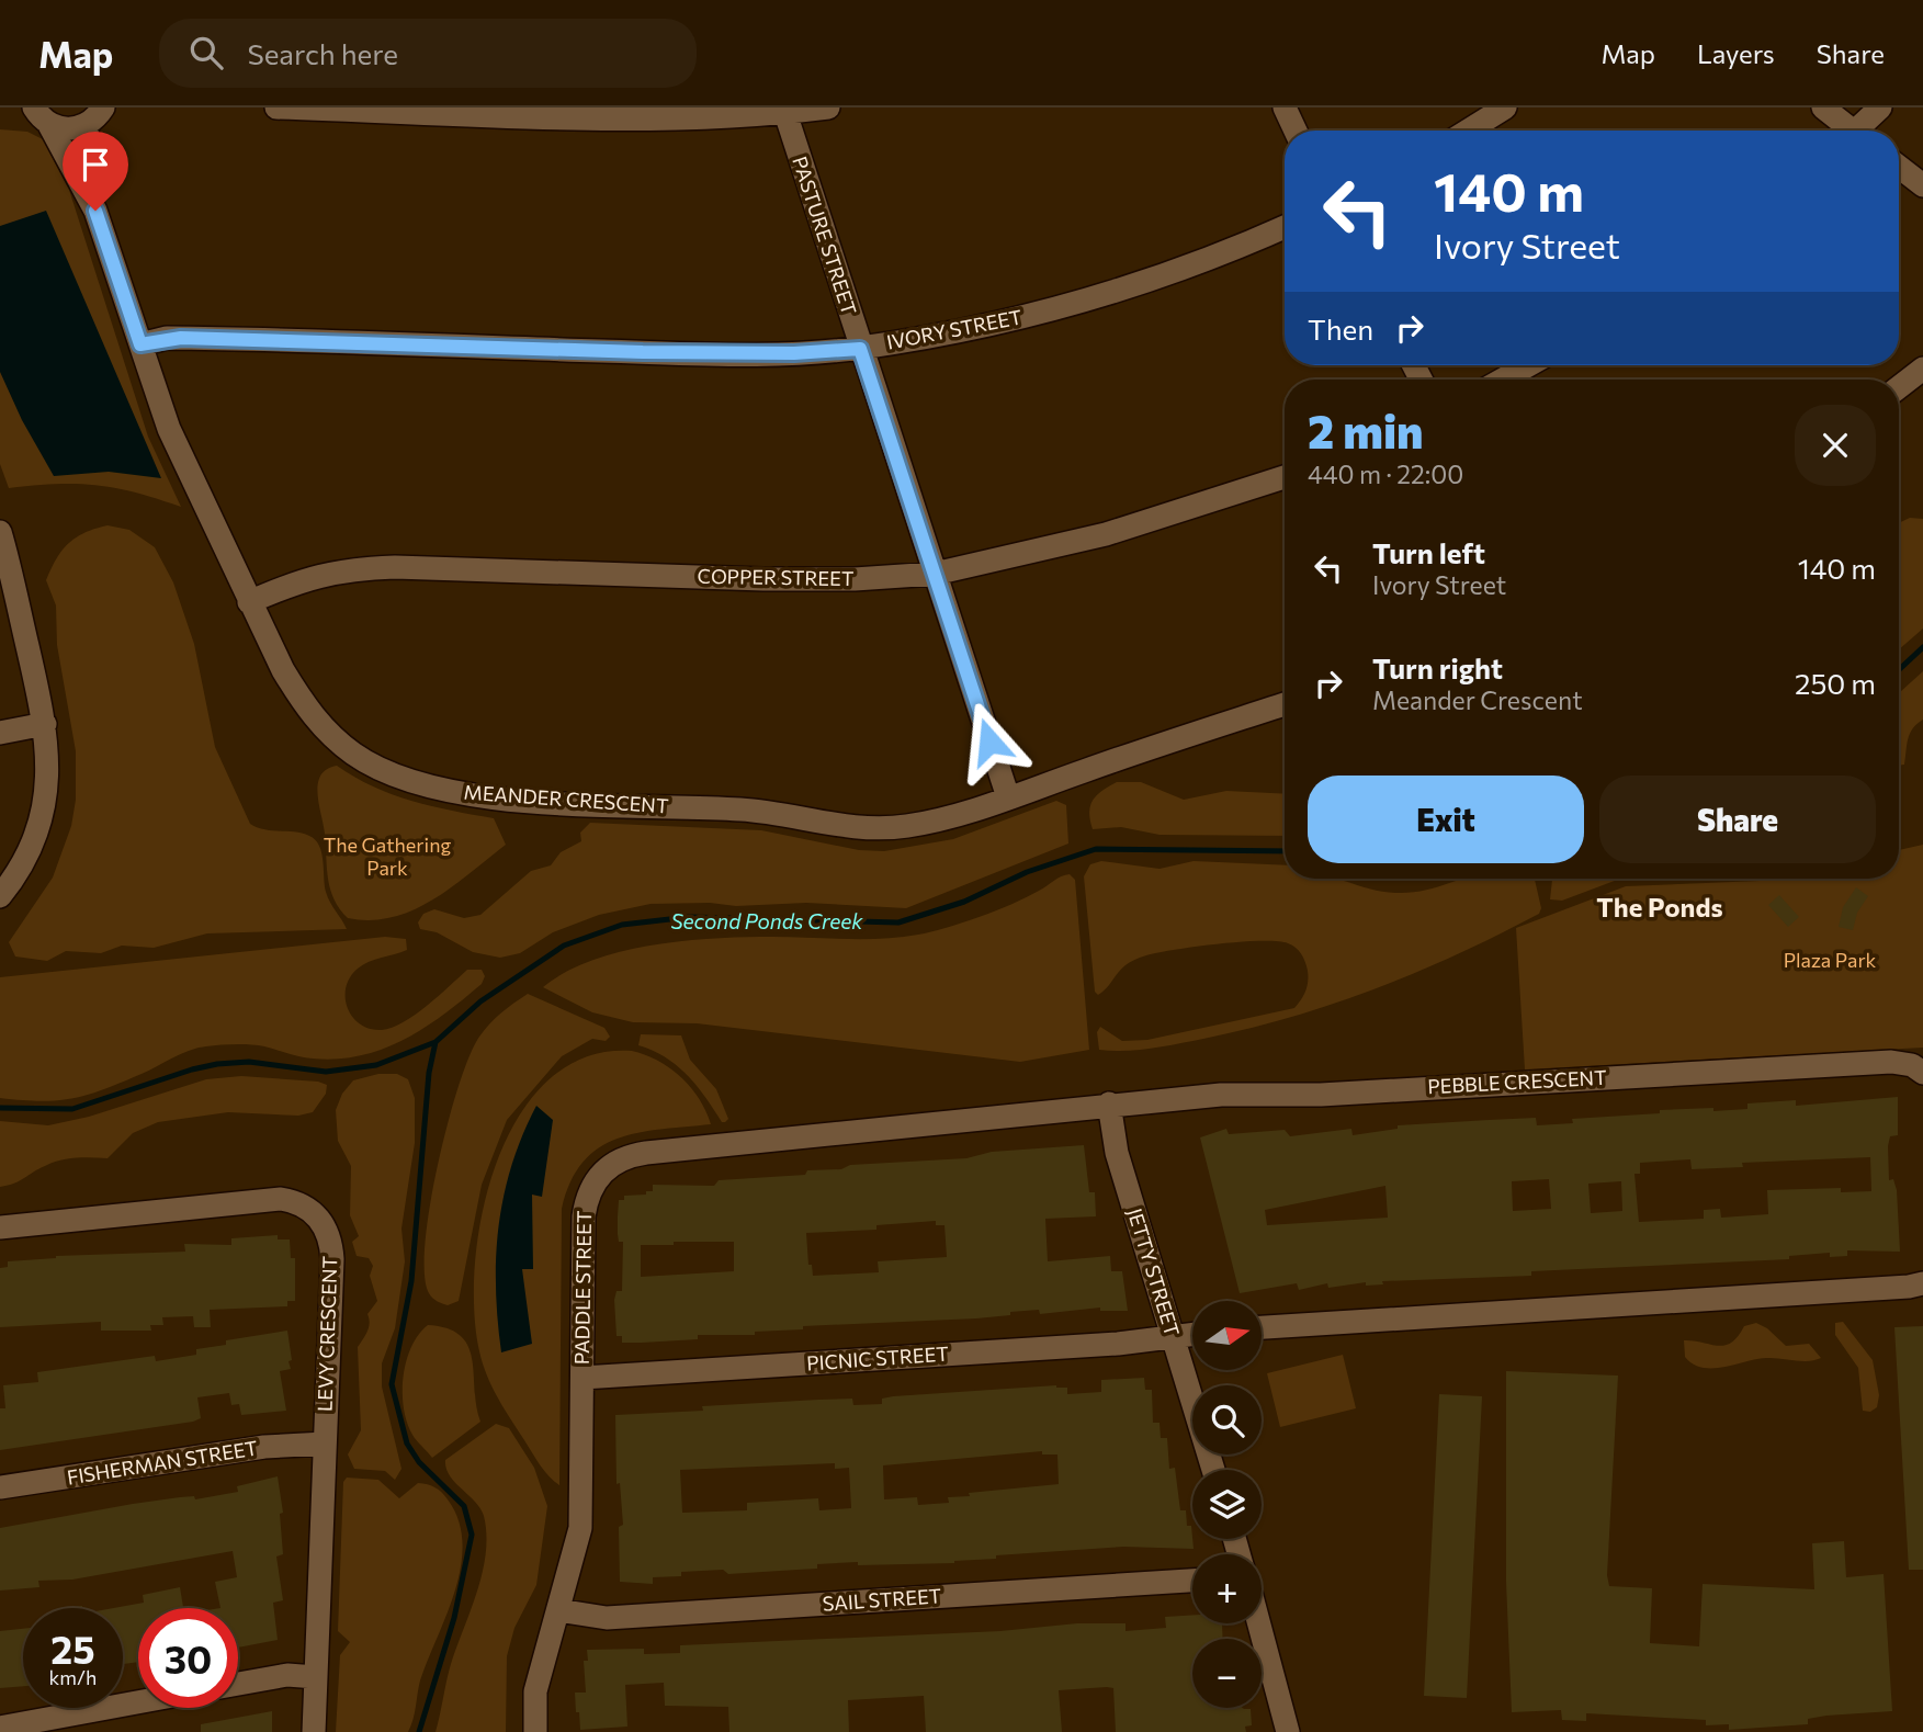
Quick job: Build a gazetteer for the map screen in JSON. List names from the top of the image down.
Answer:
{
  "streets": {
    "street": [
      "PASTURE STREET",
      "IVORY STREET",
      "COPPER STREET",
      "MEANDER CRESCENT",
      "PEBBLE CRESCENT",
      "JETTY STREET",
      "PADDLE STREET",
      "LEVY CRESCENT",
      "PICNIC STREET",
      "FISHERMAN STREET",
      "SAIL STREET"
    ]
  },
  "crossings": [
    ["PASTURE STREET", "IVORY STREET"],
    ["PASTURE STREET", "COPPER STREET"],
    ["PASTURE STREET", "MEANDER CRESCENT"],
    ["IVORY STREET", "MEANDER CRESCENT"],
    ["COPPER STREET", "MEANDER CRESCENT"],
    ["PEBBLE CRESCENT", "JETTY STREET"],
    ["PEBBLE CRESCENT", "PADDLE STREET"],
    ["JETTY STREET", "PADDLE STREET"],
    ["JETTY STREET", "PICNIC STREET"],
    ["PADDLE STREET", "PICNIC STREET"],
    ["PADDLE STREET", "SAIL STREET"],
    ["LEVY CRESCENT", "FISHERMAN STREET"]
  ],
  "districts": ["The Ponds"],
  "water": ["Second Ponds Creek"],
  "parks": ["The Gathering Park", "Plaza Park"],
  "north": "right",
  "page": {
    "header": "Map",
    "search": "Search here",
    "nav": ["Map", "Layers", "Share"],
    "turn": ["140 m", "Ivory Street"],
    "then": "Then",
    "heading": ["2 min", "440 m · 22:00"],
    "list": [
      {
        "name": "Turn left",
        "note": "Ivory Street",
        "value": "140 m"
      },
      {
        "name": "Turn right",
        "note": "Meander Crescent",
        "value": "250 m"
      }
    ],
    "buttons": ["Exit", "Share"],
    "map_buttons": ["+", "−"],
    "speed": "25 km/h",
    "limit": "30"
  }
}
